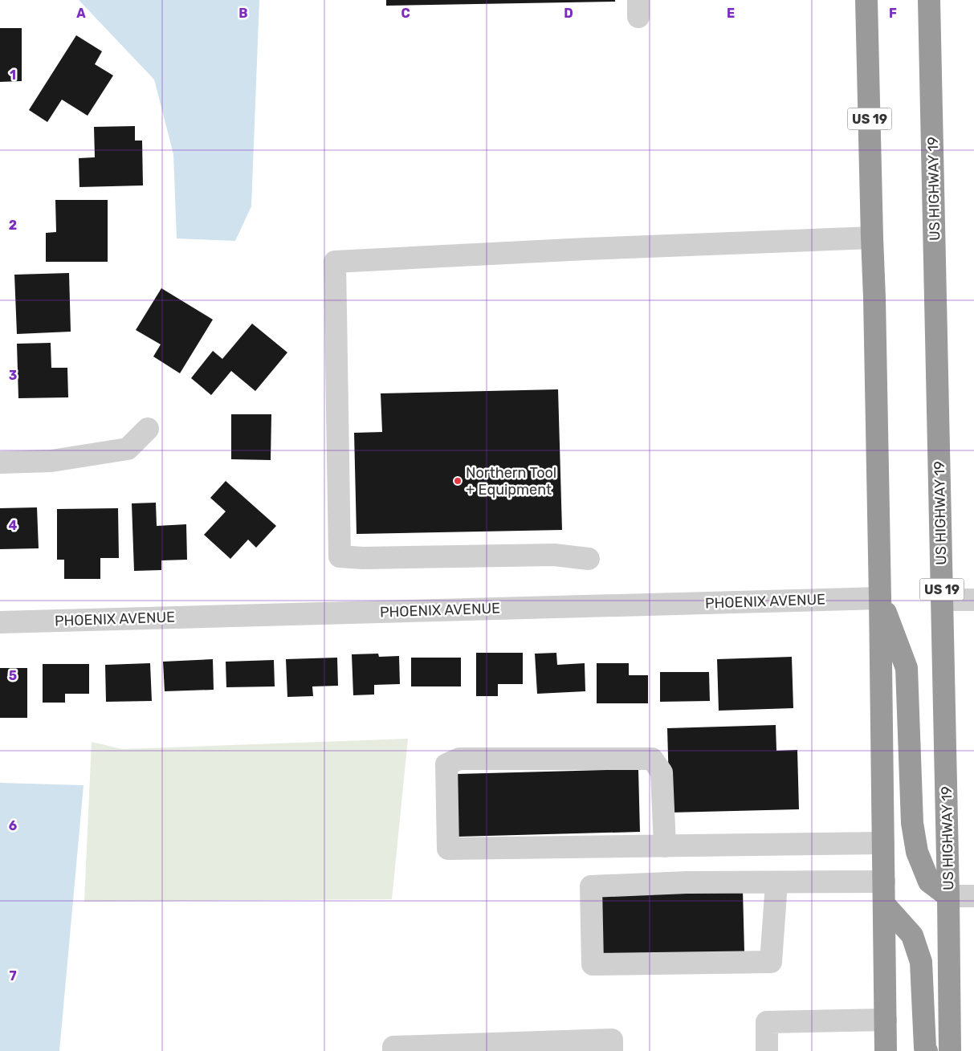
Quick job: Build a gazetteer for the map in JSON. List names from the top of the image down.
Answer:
{
  "streets": {
    "highway": ["US 19", "US HIGHWAY 19"],
    "street": ["PHOENIX AVENUE"]
  },
  "crossings": [
    ["US 19", "PHOENIX AVENUE"]
  ],
  "places": ["Northern Tool + Equipment"],
  "grid": {
    "columns": [
      "A",
      "B",
      "C",
      "D",
      "E",
      "F"
    ],
    "rows": [
      "1",
      "2",
      "3",
      "4",
      "5",
      "6",
      "7"
    ]
  }
}
